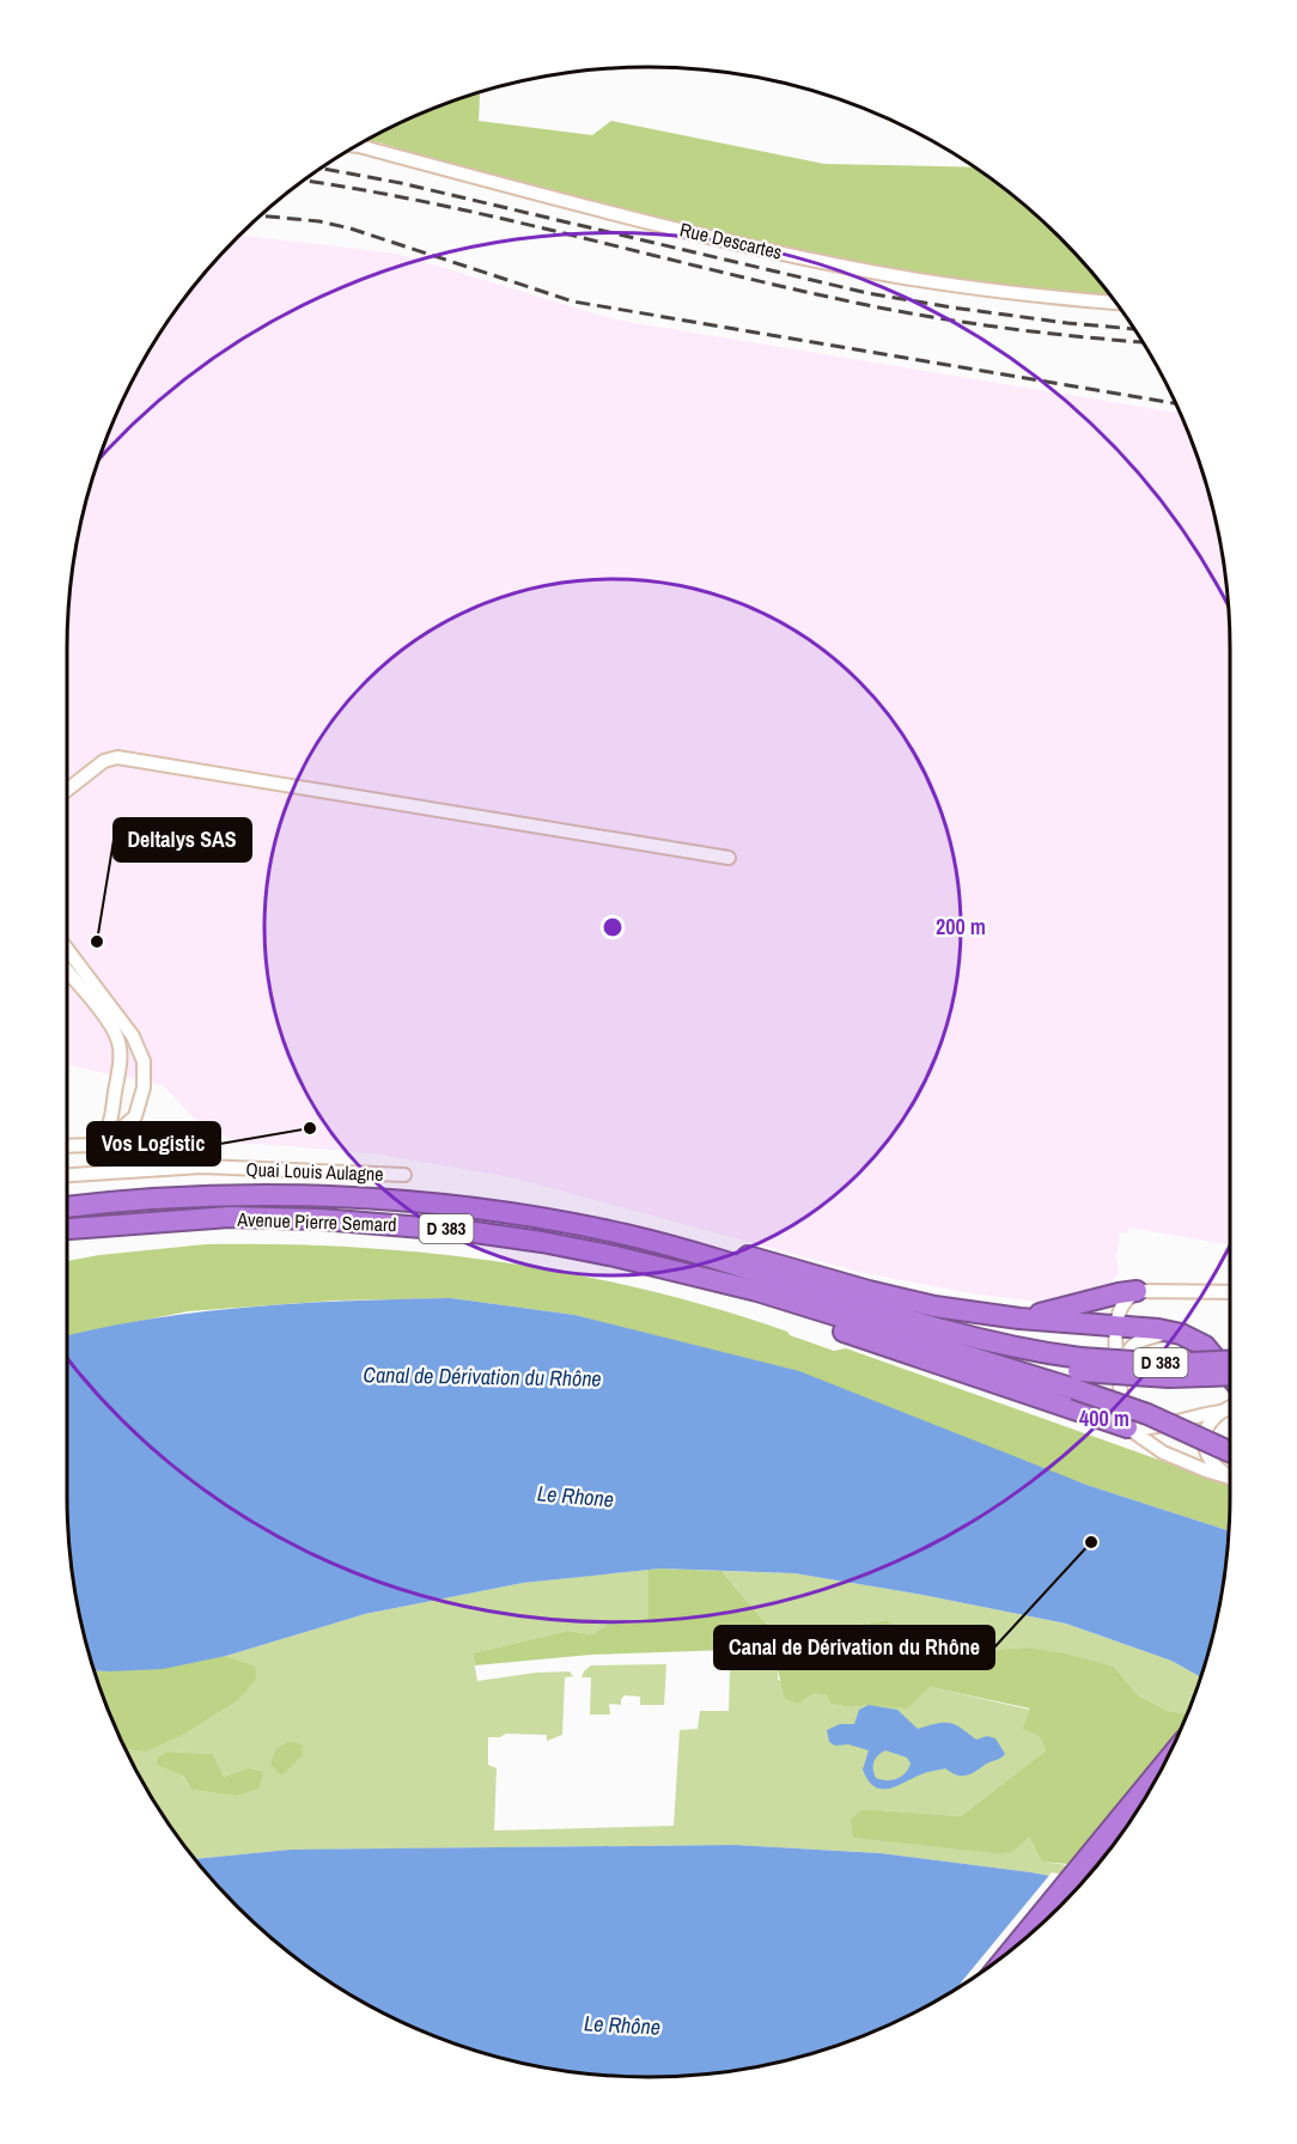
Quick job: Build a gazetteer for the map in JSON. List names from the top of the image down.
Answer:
{
  "streets": {
    "highway": ["Avenue Pierre Semard", "D 383"],
    "street": ["Rue Descartes", "Quai Louis Aulagne"]
  },
  "crossings": [
    ["Avenue Pierre Semard", "D 383"]
  ],
  "water": ["Canal de Dérivation du Rhône", "Le Rhone", "Le Rhône"],
  "places": ["Deltalys SAS", "Vos Logistic", "Canal de Dérivation du Rhône"],
  "rings": ["200 m", "400 m"]
}
